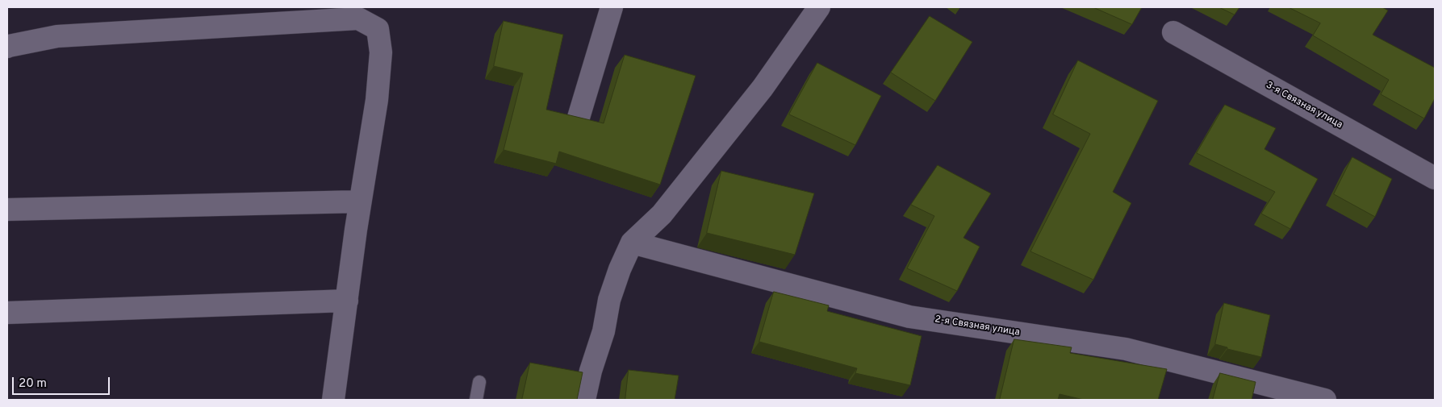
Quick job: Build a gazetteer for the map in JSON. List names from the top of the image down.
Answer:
{
  "streets": {
    "street": ["3-я Связная улица", "2-я Связная улица"]
  },
  "scale_bar": "20 m"
}
